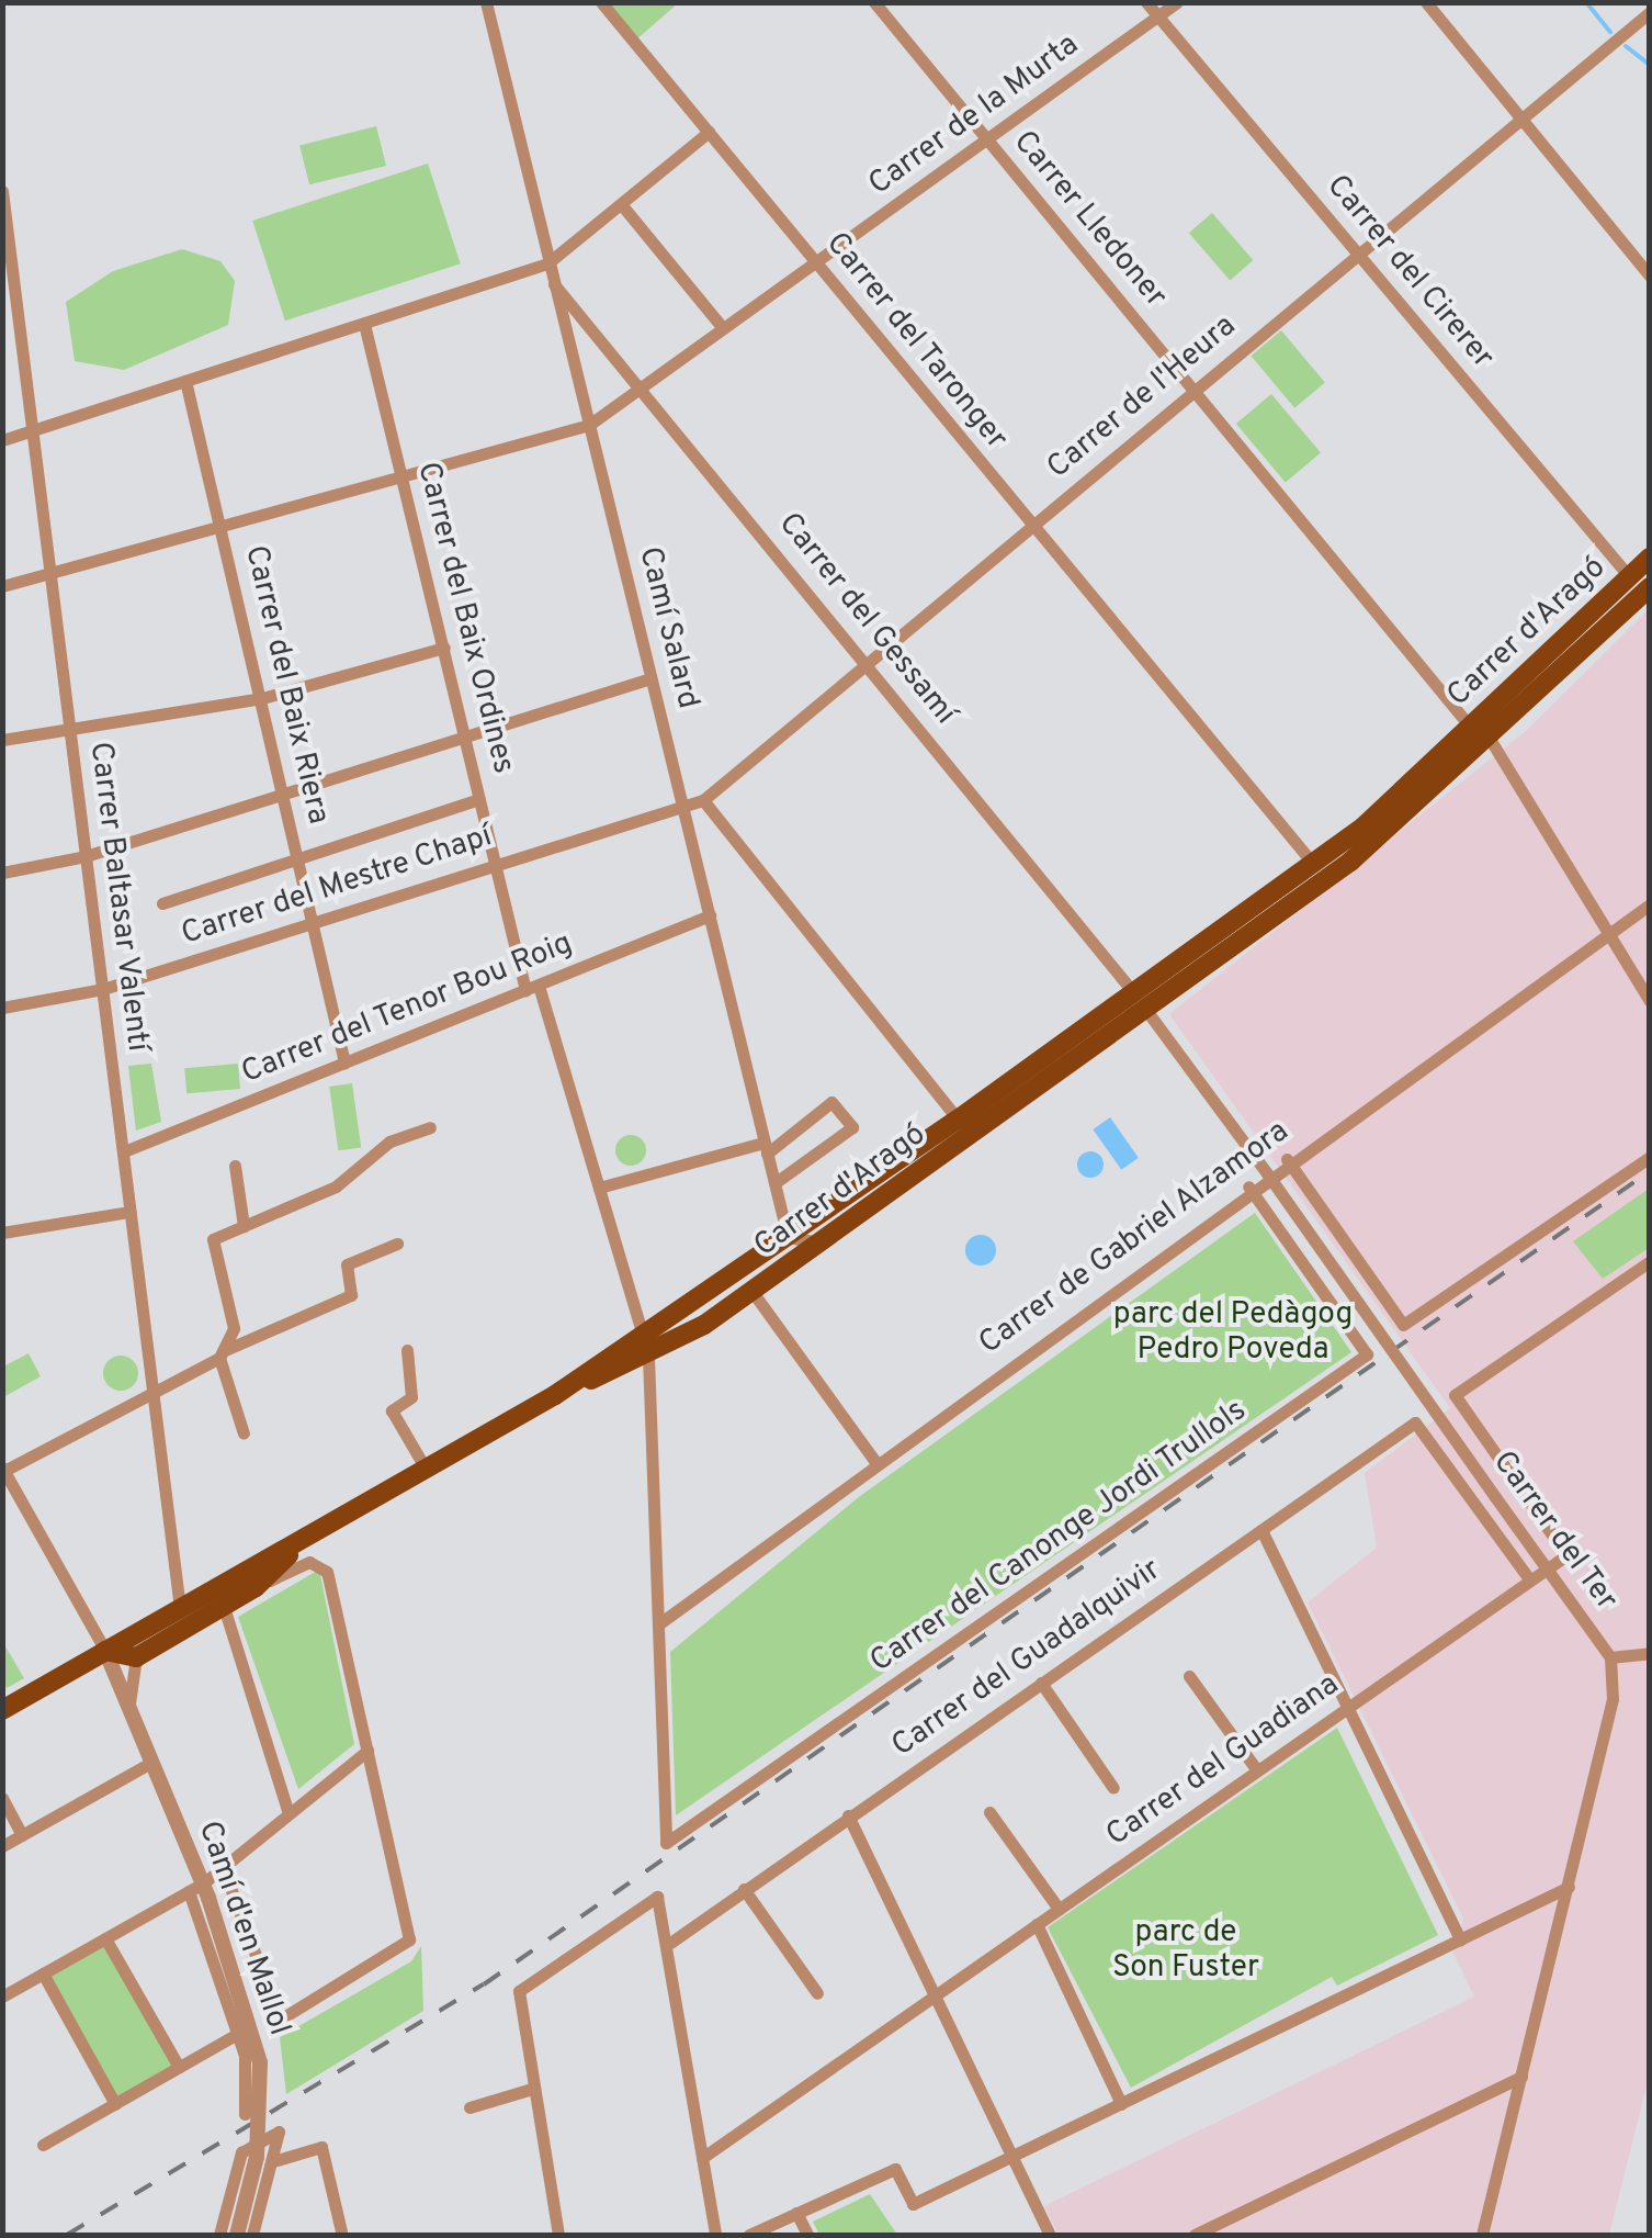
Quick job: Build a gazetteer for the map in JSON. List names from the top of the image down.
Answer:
{
  "streets": {
    "main road": ["Carrer d'Aragó"],
    "street": [
      "Carrer de la Murta",
      "Carrer Lledoner",
      "Carrer del Cirerer",
      "Carrer del Taronger",
      "Carrer de l'Heura",
      "Carrer del Baix Ordines",
      "Carrer del Gessamí",
      "Camí Salard",
      "Carrer del Baix Riera",
      "Carrer del Mestre Chapí",
      "Carrer Baltasar Valentí",
      "Carrer del Tenor Bou Roig",
      "Carrer de Gabriel Alzamora",
      "Carrer del Ter",
      "Carrer del Canonge Jordi Trullols",
      "Carrer del Guadalquivir",
      "Carrer del Guadiana",
      "Camí d'en Mallol"
    ]
  },
  "crossings": [
    ["Carrer de la Murta", "Carrer Lledoner"],
    ["Carrer de la Murta", "Carrer del Cirerer"],
    ["Carrer de la Murta", "Carrer del Taronger"],
    ["Carrer de la Murta", "Carrer del Baix Ordines"],
    ["Carrer de la Murta", "Carrer del Gessamí"],
    ["Carrer de la Murta", "Camí Salard"],
    ["Carrer de la Murta", "Carrer del Baix Riera"],
    ["Carrer de la Murta", "Carrer Baltasar Valentí"],
    ["Carrer Lledoner", "Carrer de l'Heura"],
    ["Carrer Lledoner", "Carrer d'Aragó"],
    ["Carrer del Cirerer", "Carrer de l'Heura"],
    ["Carrer del Cirerer", "Carrer d'Aragó"],
    ["Carrer del Taronger", "Carrer de l'Heura"],
    ["Carrer del Taronger", "Carrer d'Aragó"],
    ["Carrer de l'Heura", "Carrer del Gessamí"],
    ["Carrer de l'Heura", "Carrer del Mestre Chapí"],
    ["Carrer del Baix Ordines", "Carrer d'Aragó"],
    ["Carrer del Baix Ordines", "Carrer del Mestre Chapí"],
    ["Carrer del Baix Ordines", "Carrer del Tenor Bou Roig"],
    ["Carrer del Baix Ordines", "Carrer de Gabriel Alzamora"],
    ["Carrer del Baix Ordines", "Carrer del Canonge Jordi Trullols"],
    ["Carrer del Gessamí", "Camí Salard"],
    ["Carrer del Gessamí", "Carrer d'Aragó"],
    ["Carrer del Gessamí", "Carrer del Ter"],
    ["Camí Salard", "Carrer d'Aragó"],
    ["Camí Salard", "Carrer del Mestre Chapí"],
    ["Camí Salard", "Carrer del Tenor Bou Roig"],
    ["Carrer d'Aragó", "Carrer Baltasar Valentí"],
    ["Carrer d'Aragó", "Carrer del Ter"],
    ["Carrer d'Aragó", "Camí d'en Mallol"],
    ["Carrer del Baix Riera", "Carrer del Mestre Chapí"],
    ["Carrer del Baix Riera", "Carrer del Tenor Bou Roig"],
    ["Carrer del Mestre Chapí", "Carrer Baltasar Valentí"],
    ["Carrer Baltasar Valentí", "Carrer del Tenor Bou Roig"],
    ["Carrer de Gabriel Alzamora", "Carrer del Ter"],
    ["Carrer de Gabriel Alzamora", "Carrer del Canonge Jordi Trullols"],
    ["Carrer del Ter", "Carrer del Guadalquivir"],
    ["Carrer del Ter", "Carrer del Guadiana"]
  ],
  "parks": ["parc del Pedàgog Pedro Poveda", "parc de Son Fuster"]
}
